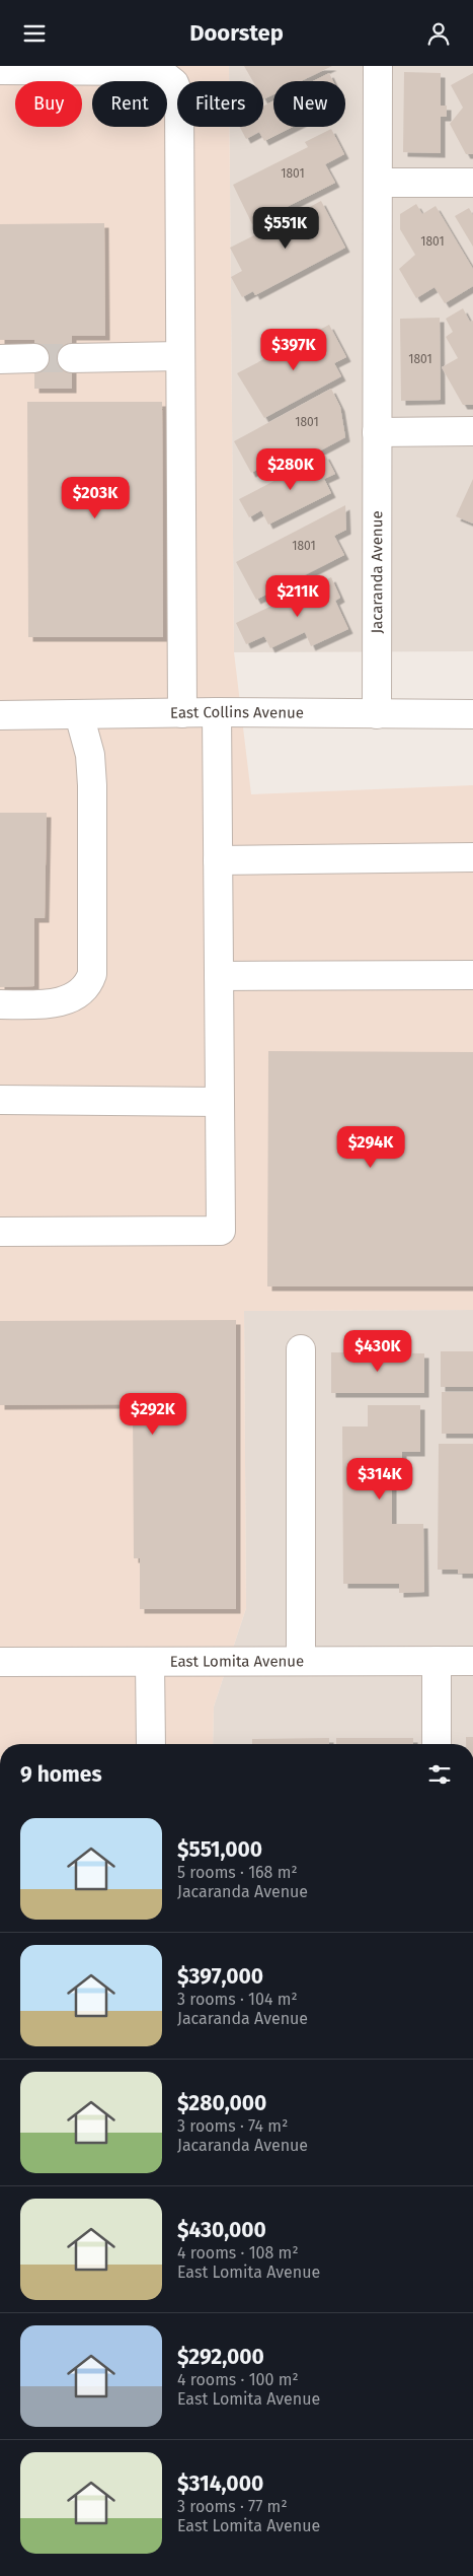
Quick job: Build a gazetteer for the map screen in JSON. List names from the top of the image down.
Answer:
{
  "streets": {
    "street": ["Jacaranda Avenue", "East Collins Avenue", "East Lomita Avenue"]
  },
  "crossings": [
    ["Jacaranda Avenue", "East Collins Avenue"]
  ],
  "house_numbers": [
    "1801",
    "1801",
    "1801",
    "1801",
    "1801"
  ],
  "page": {
    "header": "Doorstep",
    "chip": [
      "Buy",
      "Rent",
      "Filters",
      "New"
    ],
    "price": [
      "$551K",
      "$397K",
      "$280K",
      "$203K",
      "$211K",
      "$294K",
      "$430K",
      "$292K",
      "$314K"
    ],
    "heading": "9 homes",
    "list": [
      {
        "name": "$551,000",
        "note": "5 rooms · 168 m² · Jacaranda Avenue"
      },
      {
        "name": "$397,000",
        "note": "3 rooms · 104 m² · Jacaranda Avenue"
      },
      {
        "name": "$280,000",
        "note": "3 rooms · 74 m² · Jacaranda Avenue"
      },
      {
        "name": "$430,000",
        "note": "4 rooms · 108 m² · East Lomita Avenue"
      },
      {
        "name": "$292,000",
        "note": "4 rooms · 100 m² · East Lomita Avenue"
      },
      {
        "name": "$314,000",
        "note": "3 rooms · 77 m² · East Lomita Avenue"
      }
    ]
  }
}
